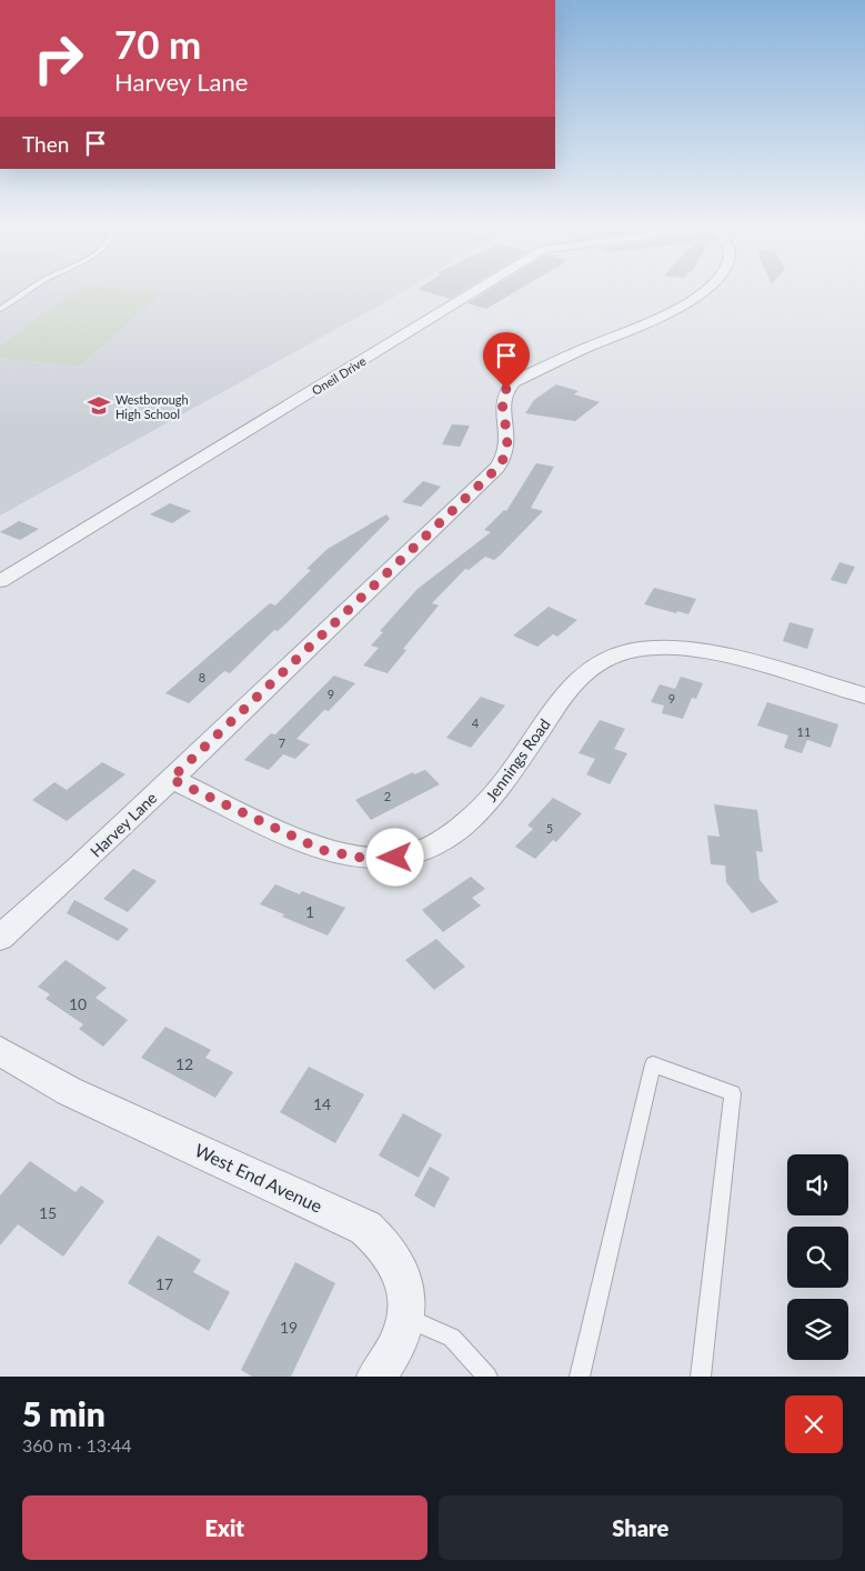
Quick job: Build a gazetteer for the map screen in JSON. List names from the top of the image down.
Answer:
{
  "streets": {
    "street": [
      "Oneil Drive",
      "Jennings Road",
      "Harvey Lane",
      "West End Avenue"
    ]
  },
  "crossings": [
    ["Jennings Road", "Harvey Lane"]
  ],
  "places": {
    "school or university": ["Westborough High School"]
  },
  "house_numbers": [
    "8",
    "9",
    "9",
    "4",
    "11",
    "7",
    "2",
    "5",
    "1",
    "10",
    "12",
    "14",
    "15",
    "17",
    "19"
  ],
  "page": {
    "turn": ["70 m", "Harvey Lane"],
    "then": "Then",
    "heading": ["5 min", "360 m · 13:44"],
    "buttons": ["Exit", "Share"]
  }
}
